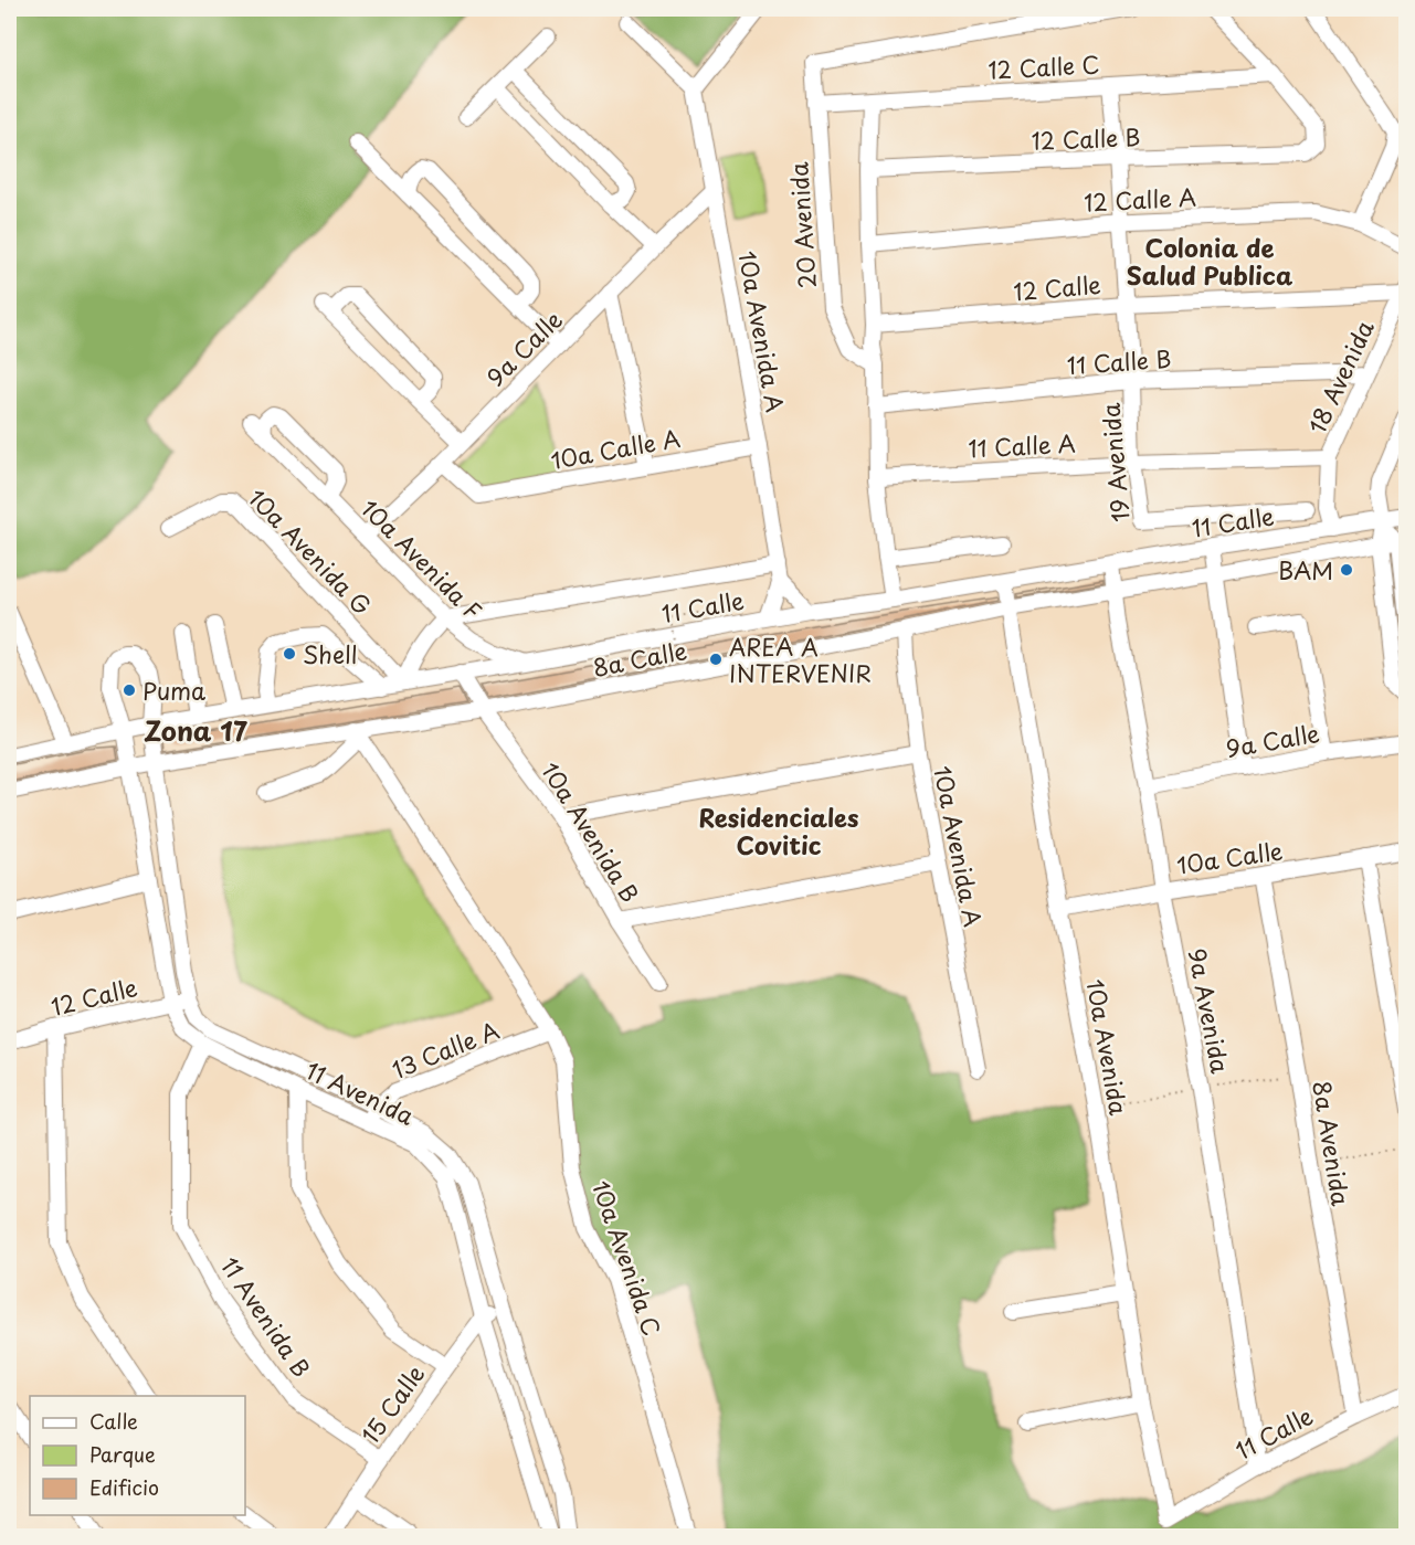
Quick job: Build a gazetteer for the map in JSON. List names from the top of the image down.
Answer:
{
  "streets": {
    "street": [
      "12 Calle C",
      "12 Calle B",
      "12 Calle A",
      "20 Avenida",
      "12 Calle",
      "10a Avenida A",
      "9a Calle",
      "11 Calle B",
      "18 Avenida",
      "11 Calle A",
      "10a Calle A",
      "19 Avenida",
      "11 Calle",
      "10a Avenida G",
      "10a Avenida F",
      "8a Calle",
      "10a Avenida B",
      "10a Calle",
      "9a Avenida",
      "10a Avenida",
      "13 Calle A",
      "11 Avenida",
      "8a Avenida",
      "10a Avenida C",
      "11 Avenida B",
      "15 Calle"
    ]
  },
  "crossings": [
    ["12 Calle C", "12 Calle B"],
    ["12 Calle C", "20 Avenida"],
    ["12 Calle C", "19 Avenida"],
    ["12 Calle B", "19 Avenida"],
    ["12 Calle A", "19 Avenida"],
    ["12 Calle", "18 Avenida"],
    ["12 Calle", "19 Avenida"],
    ["12 Calle", "11 Avenida"],
    ["10a Avenida A", "9a Calle"],
    ["10a Avenida A", "10a Calle A"],
    ["10a Avenida A", "11 Calle"],
    ["10a Avenida A", "8a Calle"],
    ["9a Calle", "10a Calle A"],
    ["9a Calle", "10a Avenida F"],
    ["9a Calle", "9a Avenida"],
    ["11 Calle B", "18 Avenida"],
    ["11 Calle B", "19 Avenida"],
    ["18 Avenida", "11 Calle A"],
    ["18 Avenida", "11 Calle"],
    ["11 Calle A", "19 Avenida"],
    ["11 Calle", "10a Avenida G"],
    ["11 Calle", "10a Avenida F"],
    ["11 Calle", "10a Avenida B"],
    ["11 Calle", "9a Avenida"],
    ["11 Calle", "10a Avenida"],
    ["11 Calle", "11 Avenida"],
    ["11 Calle", "8a Avenida"],
    ["8a Calle", "10a Avenida B"],
    ["8a Calle", "9a Avenida"],
    ["8a Calle", "10a Avenida"],
    ["8a Calle", "11 Avenida"],
    ["8a Calle", "10a Avenida C"],
    ["10a Calle", "9a Avenida"],
    ["10a Calle", "10a Avenida"],
    ["10a Calle", "8a Avenida"],
    ["13 Calle A", "11 Avenida"],
    ["13 Calle A", "10a Avenida C"],
    ["11 Avenida", "11 Avenida B"],
    ["11 Avenida", "15 Calle"],
    ["11 Avenida B", "15 Calle"]
  ],
  "districts": ["Colonia de Salud Publica", "Zona 17", "Residenciales Covitic"],
  "places": [
    "BAM",
    "Shell",
    "AREA A INTERVENIR",
    "Puma"
  ],
  "legend": ["Calle", "Parque", "Edificio"]
}
